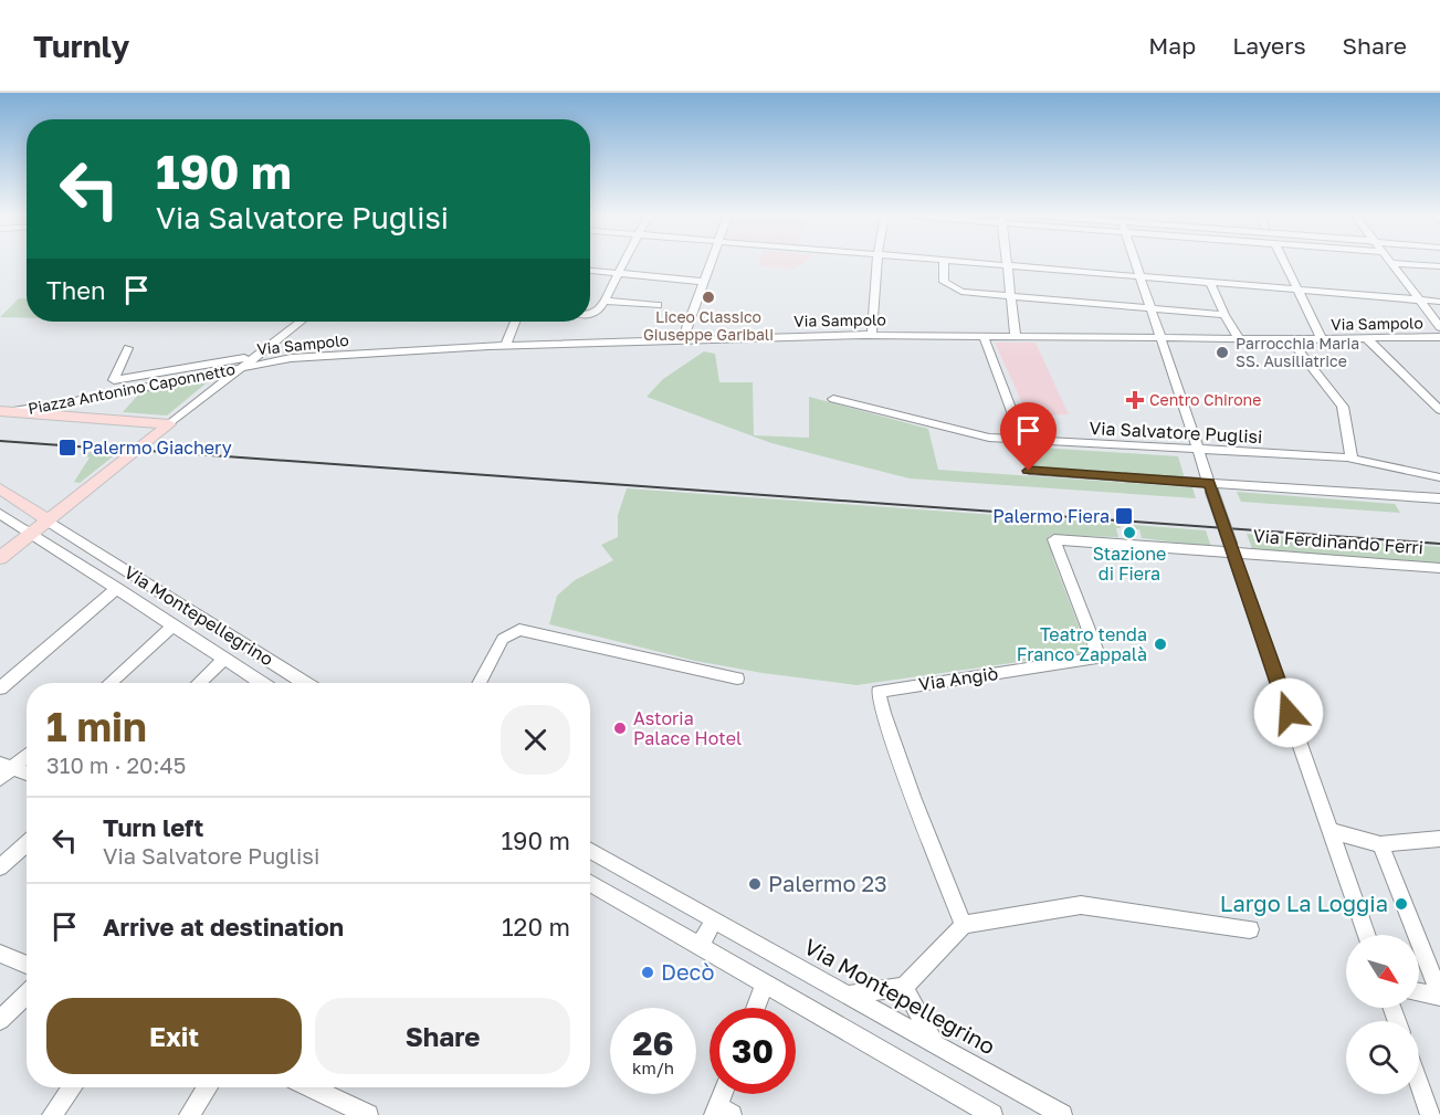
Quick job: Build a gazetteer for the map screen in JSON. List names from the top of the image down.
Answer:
{
  "streets": {
    "main road": ["Piazza Antonino Caponnetto"],
    "street": [
      "Via Sampolo",
      "Via Salvatore Puglisi",
      "Via Ferdinando Ferri",
      "Via Montepellegrino",
      "Via Angiò"
    ]
  },
  "crossings": [
    ["Via Sampolo", "Piazza Antonino Caponnetto"],
    ["Piazza Antonino Caponnetto", "Via Montepellegrino"],
    ["Via Ferdinando Ferri", "Via Angiò"]
  ],
  "places": {
    "other": [
      "Liceo Classico Giuseppe Garibali",
      "Parrocchia Maria SS. Ausiliatrice",
      "Stazione di Fiera",
      "Teatro tenda Franco Zappalà",
      "Astoria Palace Hotel",
      "Palermo 23",
      "Largo La Loggia",
      "Decò"
    ],
    "health": ["Centro Chirone"],
    "transit": ["Palermo Giachery", "Palermo Fiera"]
  },
  "north": "bottom right",
  "page": {
    "header": "Turnly",
    "nav": ["Map", "Layers", "Share"],
    "turn": ["190 m", "Via Salvatore Puglisi"],
    "then": "Then",
    "heading": ["1 min", "310 m · 20:45"],
    "list": [
      {
        "name": "Turn left",
        "note": "Via Salvatore Puglisi",
        "value": "190 m"
      },
      {
        "name": "Arrive at destination",
        "value": "120 m"
      }
    ],
    "buttons": ["Exit", "Share"],
    "speed": "26 km/h",
    "limit": "30"
  }
}
